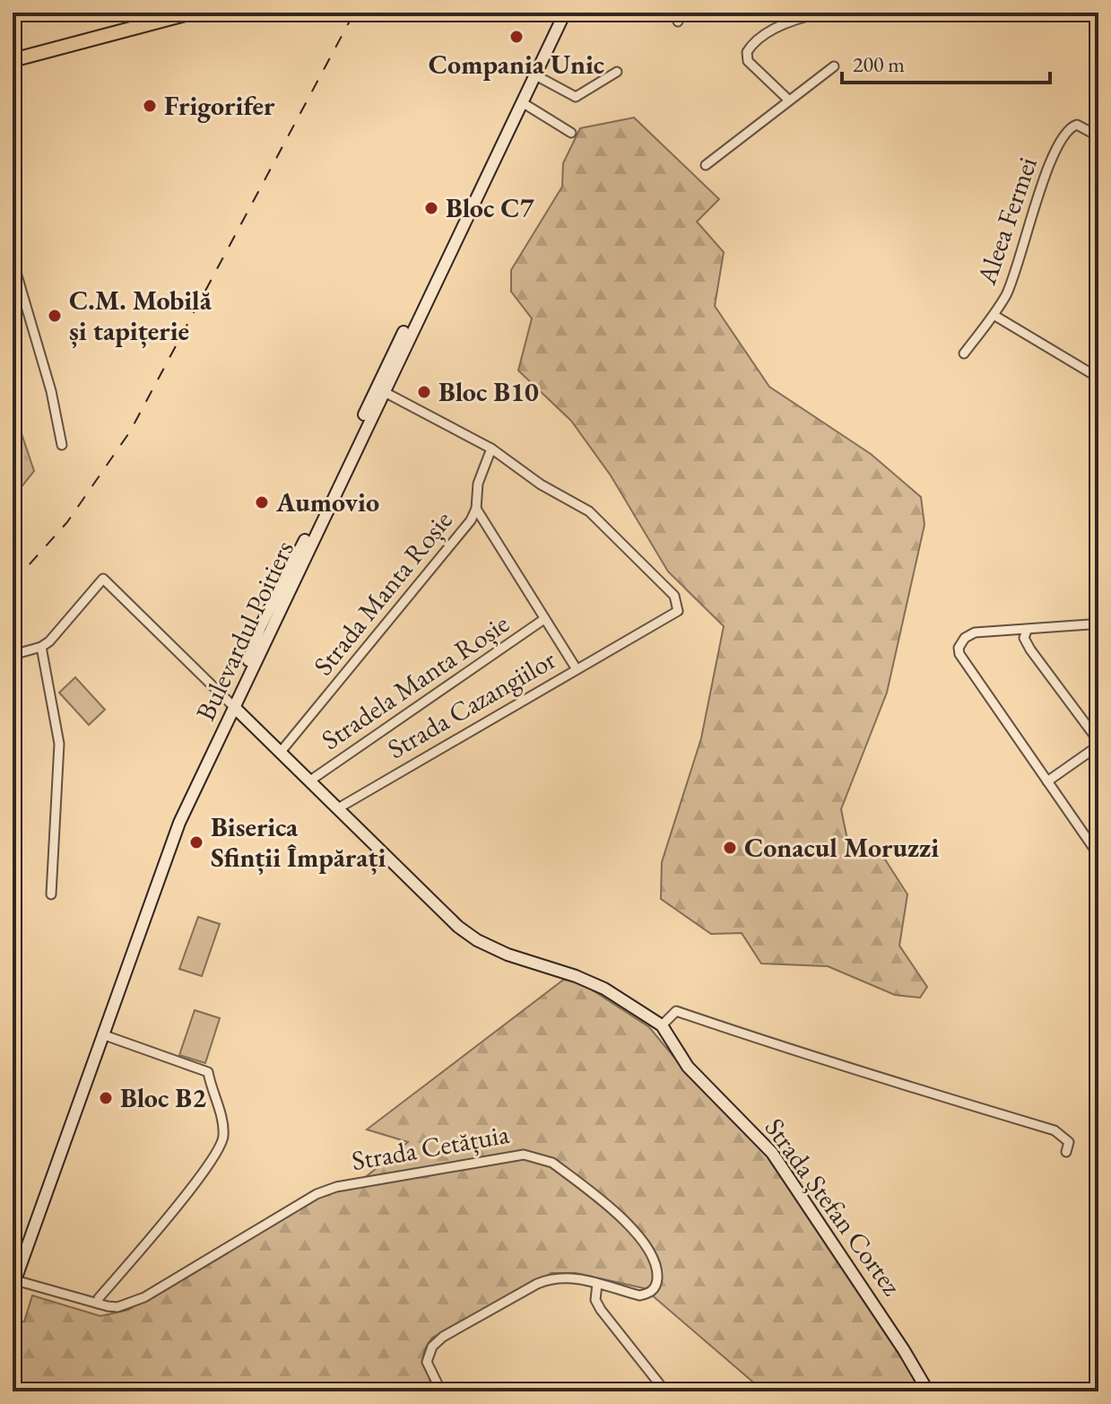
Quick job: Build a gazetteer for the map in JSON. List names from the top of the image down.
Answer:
{
  "streets": {
    "main road": ["Bulevardul Poitiers", "Strada Ștefan Cortez"],
    "street": [
      "Aleea Fermei",
      "Strada Manta Roșie",
      "Stradela Manta Roșie",
      "Strada Cazangiilor",
      "Strada Cetățuia"
    ]
  },
  "crossings": [
    ["Strada Manta Roșie", "Strada Cazangiilor"],
    ["Bulevardul Poitiers", "Strada Cetățuia"],
    ["Stradela Manta Roșie", "Strada Cazangiilor"]
  ],
  "places": [
    "Compania Unic",
    "Frigorifer",
    "Bloc C7",
    "C.M. Mobilă și tapițerie",
    "Bloc B10",
    "Aumovio",
    "Biserica Sfinții Împărați",
    "Conacul Moruzzi",
    "Bloc B2"
  ],
  "scale_bar": "200 m"
}
